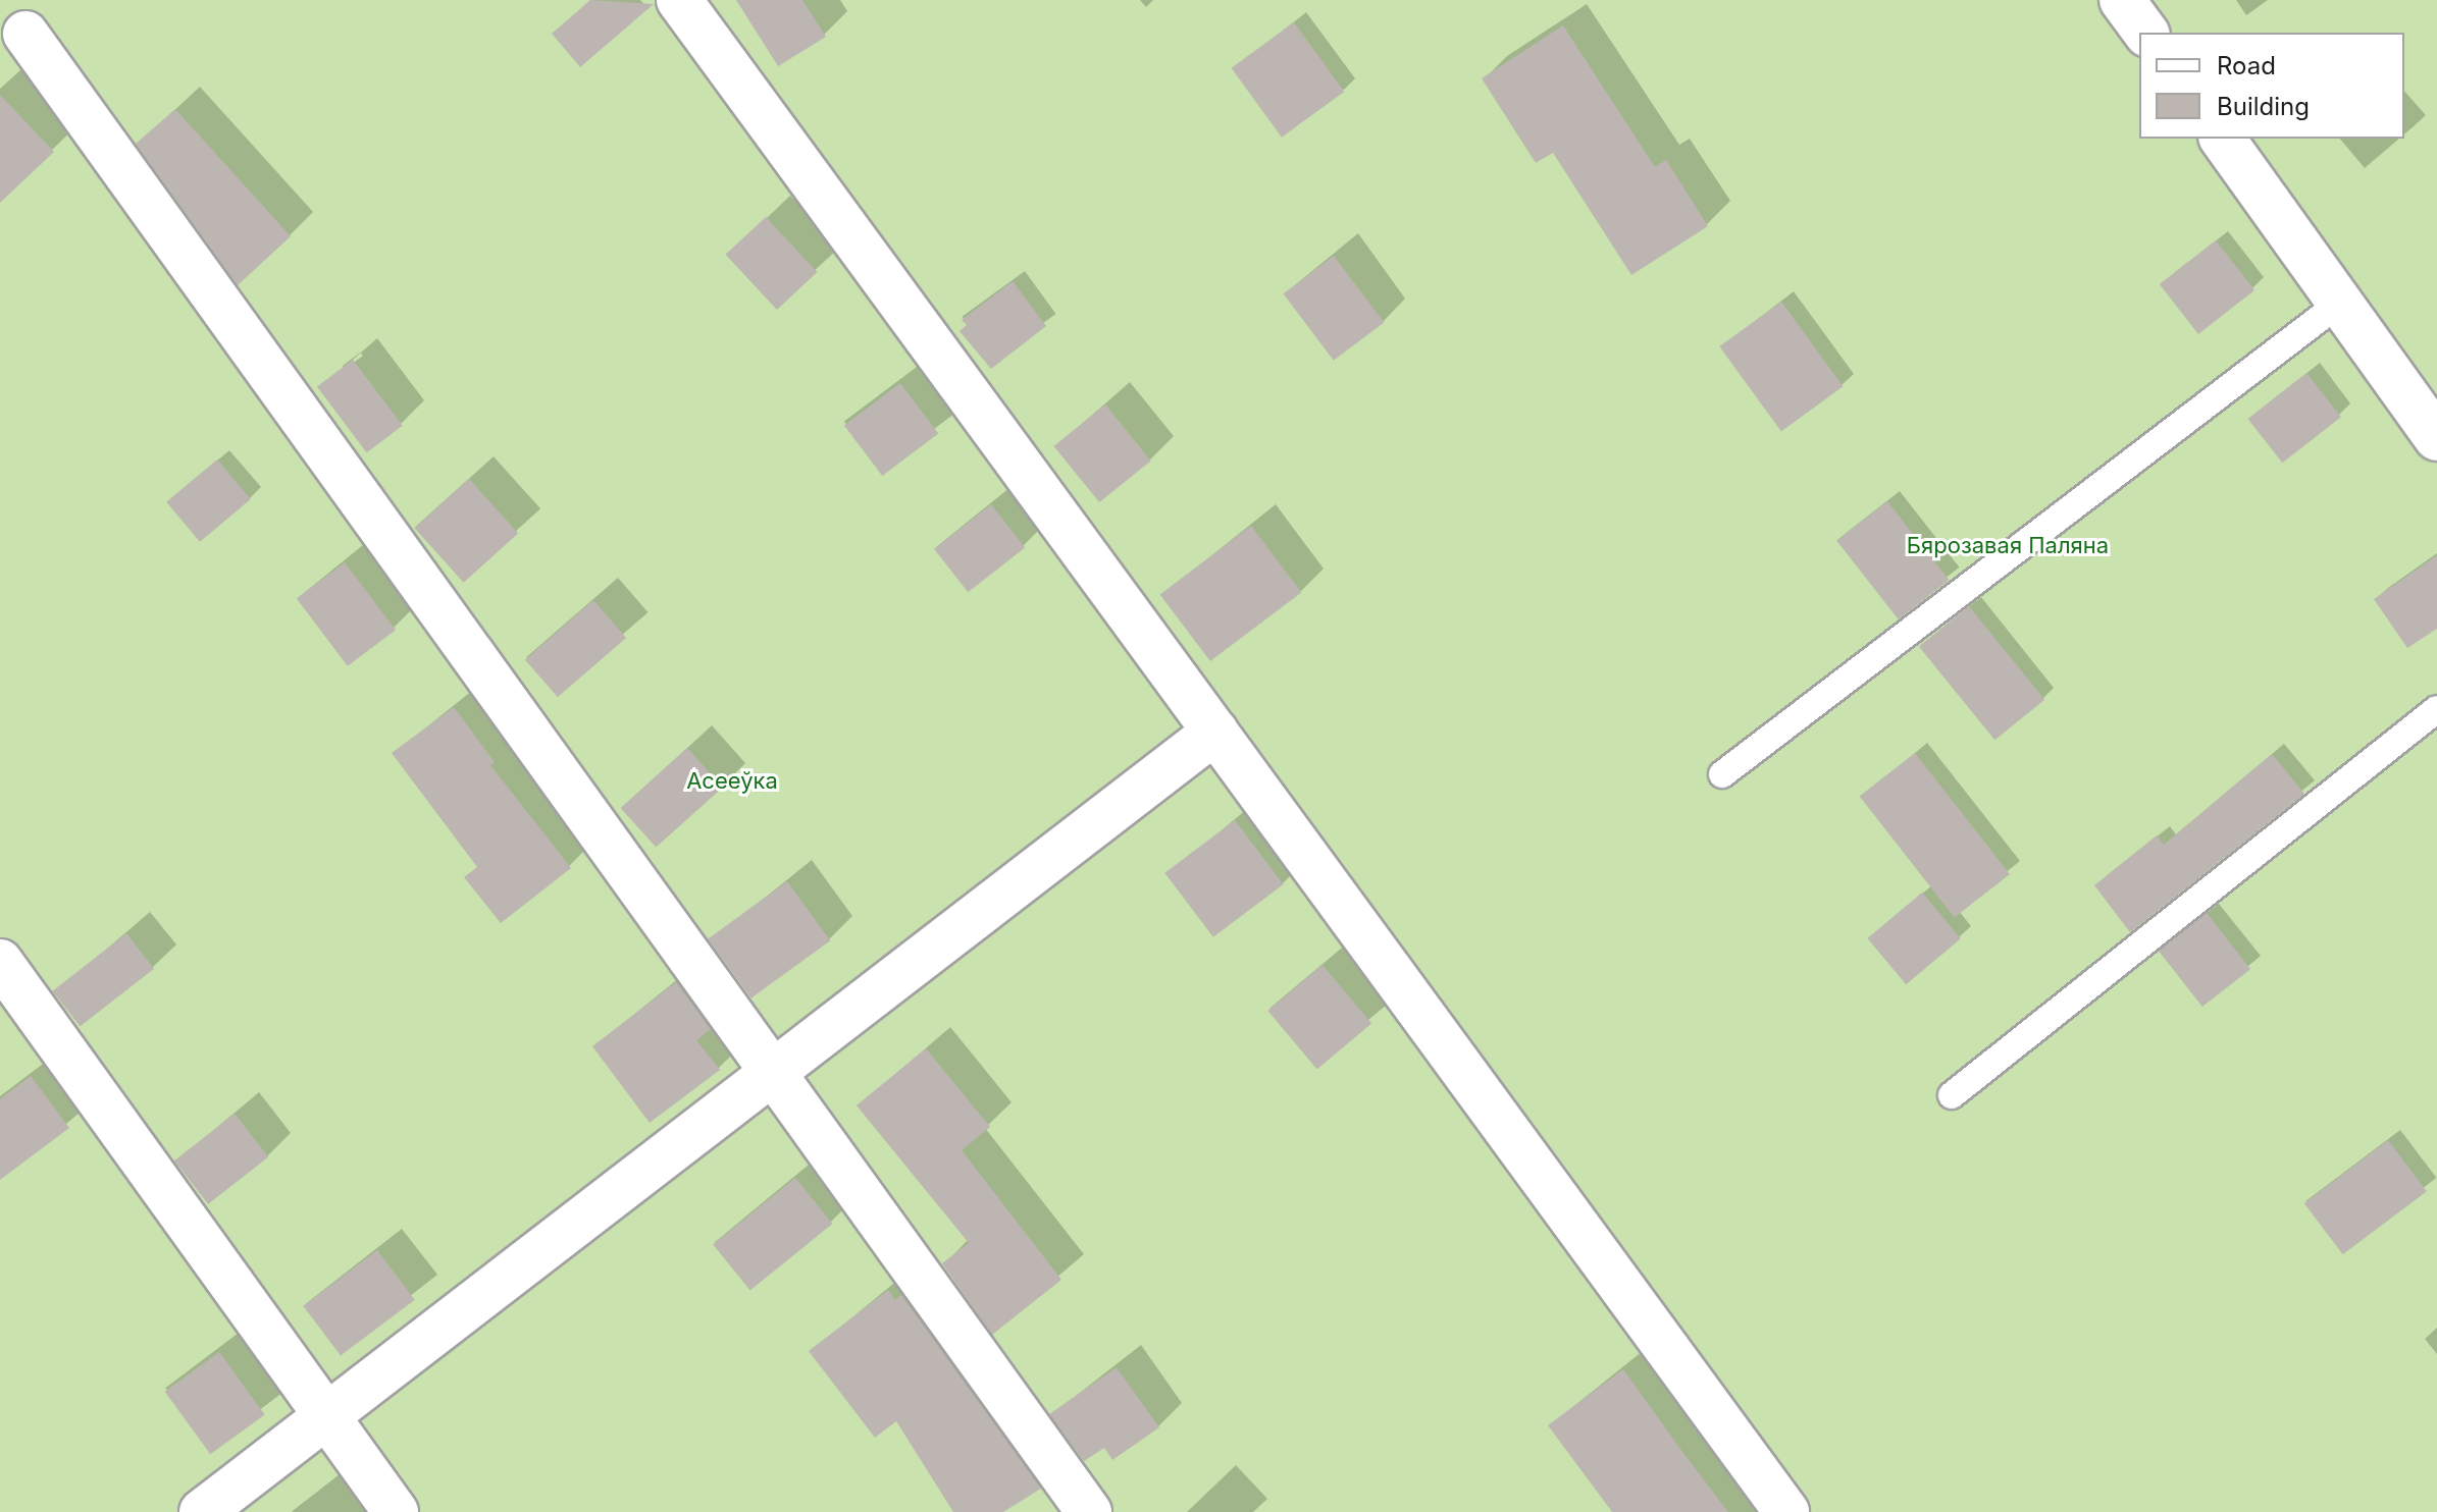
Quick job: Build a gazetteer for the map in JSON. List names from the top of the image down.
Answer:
{
  "parks": ["Бярозавая Паляна", "Асееўка"],
  "legend": ["Road", "Building"]
}
